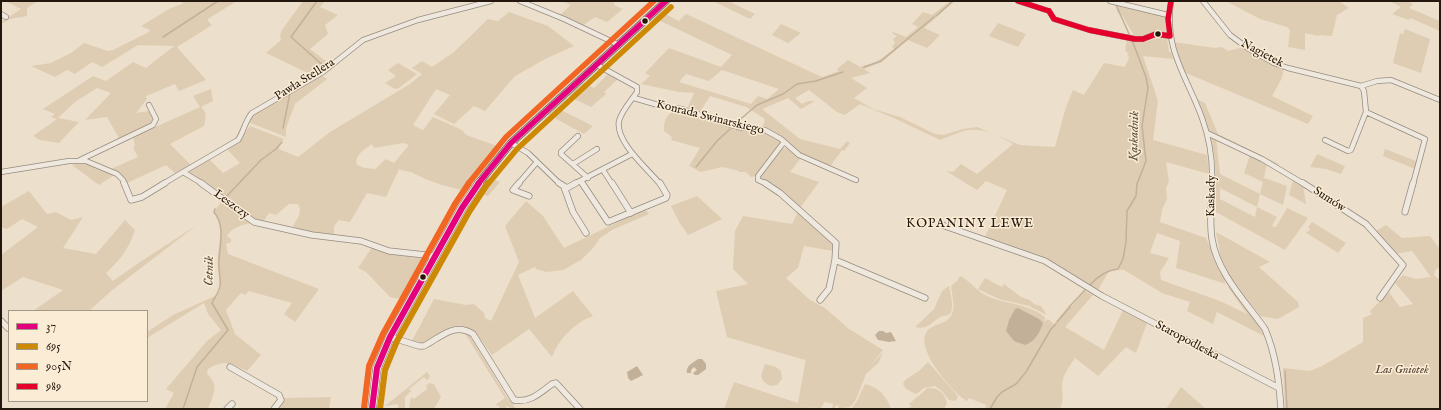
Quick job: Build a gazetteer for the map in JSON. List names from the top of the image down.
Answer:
{
  "streets": {
    "street": [
      "Nagietek",
      "Pawła Stellera",
      "Konrada Swinarskiego",
      "Kaskady",
      "Sumów",
      "Leszczy",
      "Staropodleska"
    ]
  },
  "crossings": [
    ["Pawła Stellera", "Leszczy"],
    ["Kaskady", "Sumów"],
    ["Kaskady", "Staropodleska"]
  ],
  "districts": ["KOPANINY LEWE"],
  "water": ["Kaskadnik", "Cetnik"],
  "parks": ["Las Gniotek"],
  "lines": [
    "transit line 37",
    "transit line 905N",
    "transit line 989",
    "transit line 695"
  ],
  "legend": [
    "37",
    "695",
    "905N",
    "989"
  ]
}
